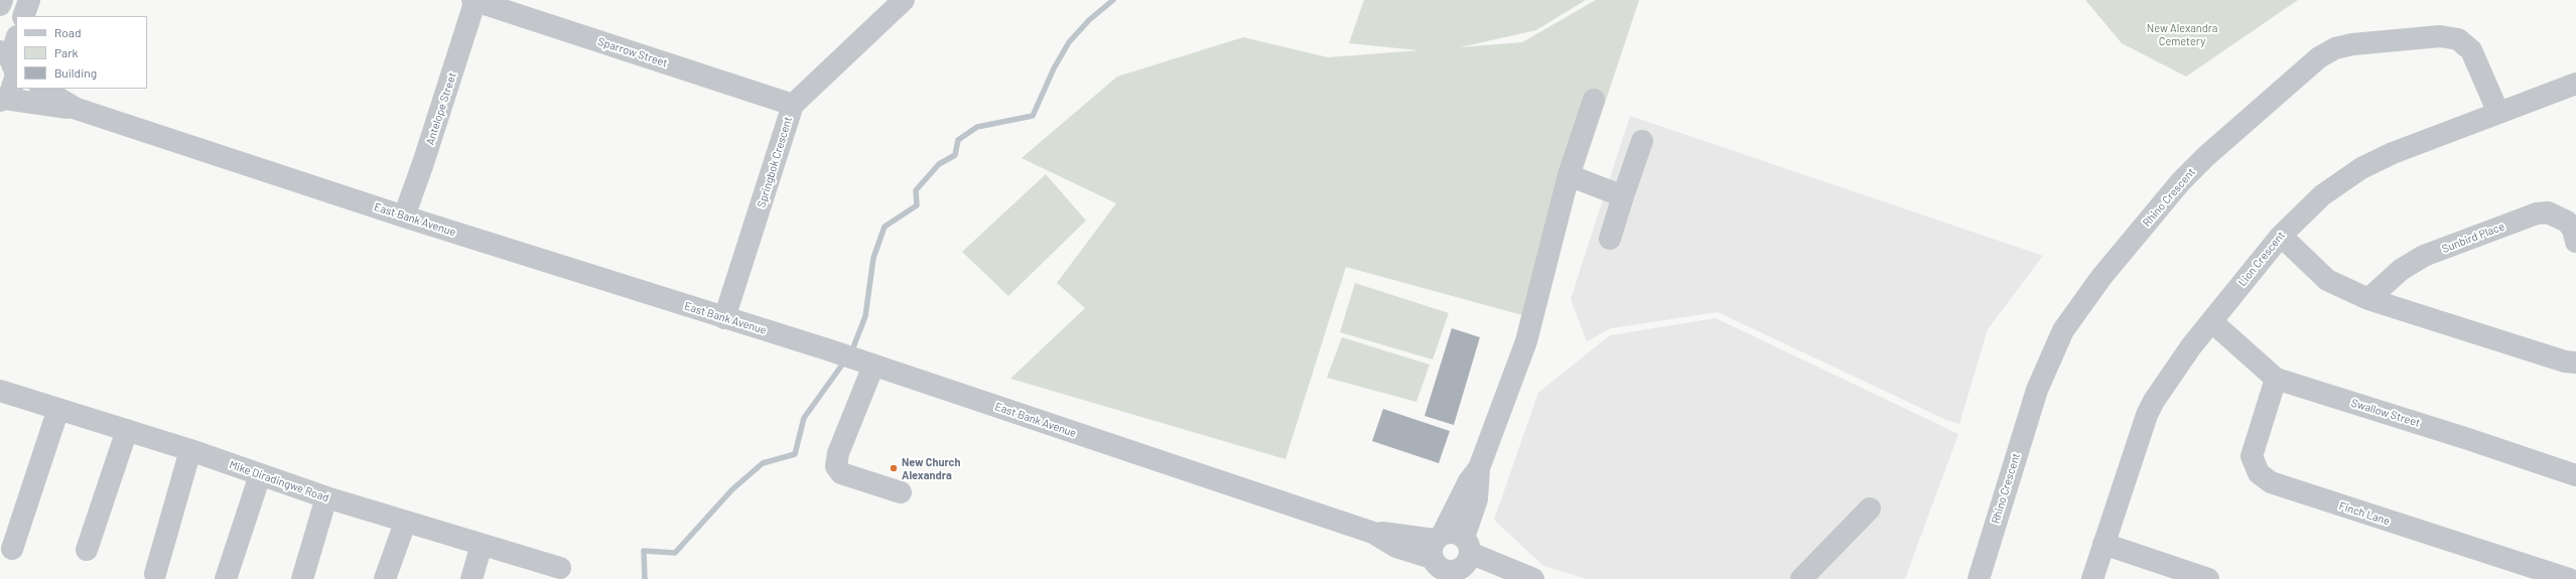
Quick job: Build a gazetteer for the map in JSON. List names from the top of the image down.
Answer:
{
  "streets": {
    "street": [
      "Sparrow Street",
      "Antelope Street",
      "Springbok Crescent",
      "Rhino Crescent",
      "East Bank Avenue",
      "Sunbird Place",
      "Lion Crescent",
      "Swallow Street",
      "Mike Diradingwe Road",
      "Finch Lane"
    ]
  },
  "crossings": [
    ["Sparrow Street", "Antelope Street"],
    ["Sparrow Street", "Springbok Crescent"],
    ["Antelope Street", "East Bank Avenue"],
    ["Springbok Crescent", "East Bank Avenue"],
    ["Rhino Crescent", "Lion Crescent"],
    ["Lion Crescent", "Swallow Street"],
    ["Swallow Street", "Finch Lane"]
  ],
  "parks": ["New Alexandra Cemetery"],
  "places": ["New Church Alexandra"],
  "legend": ["Road", "Park", "Building"]
}
